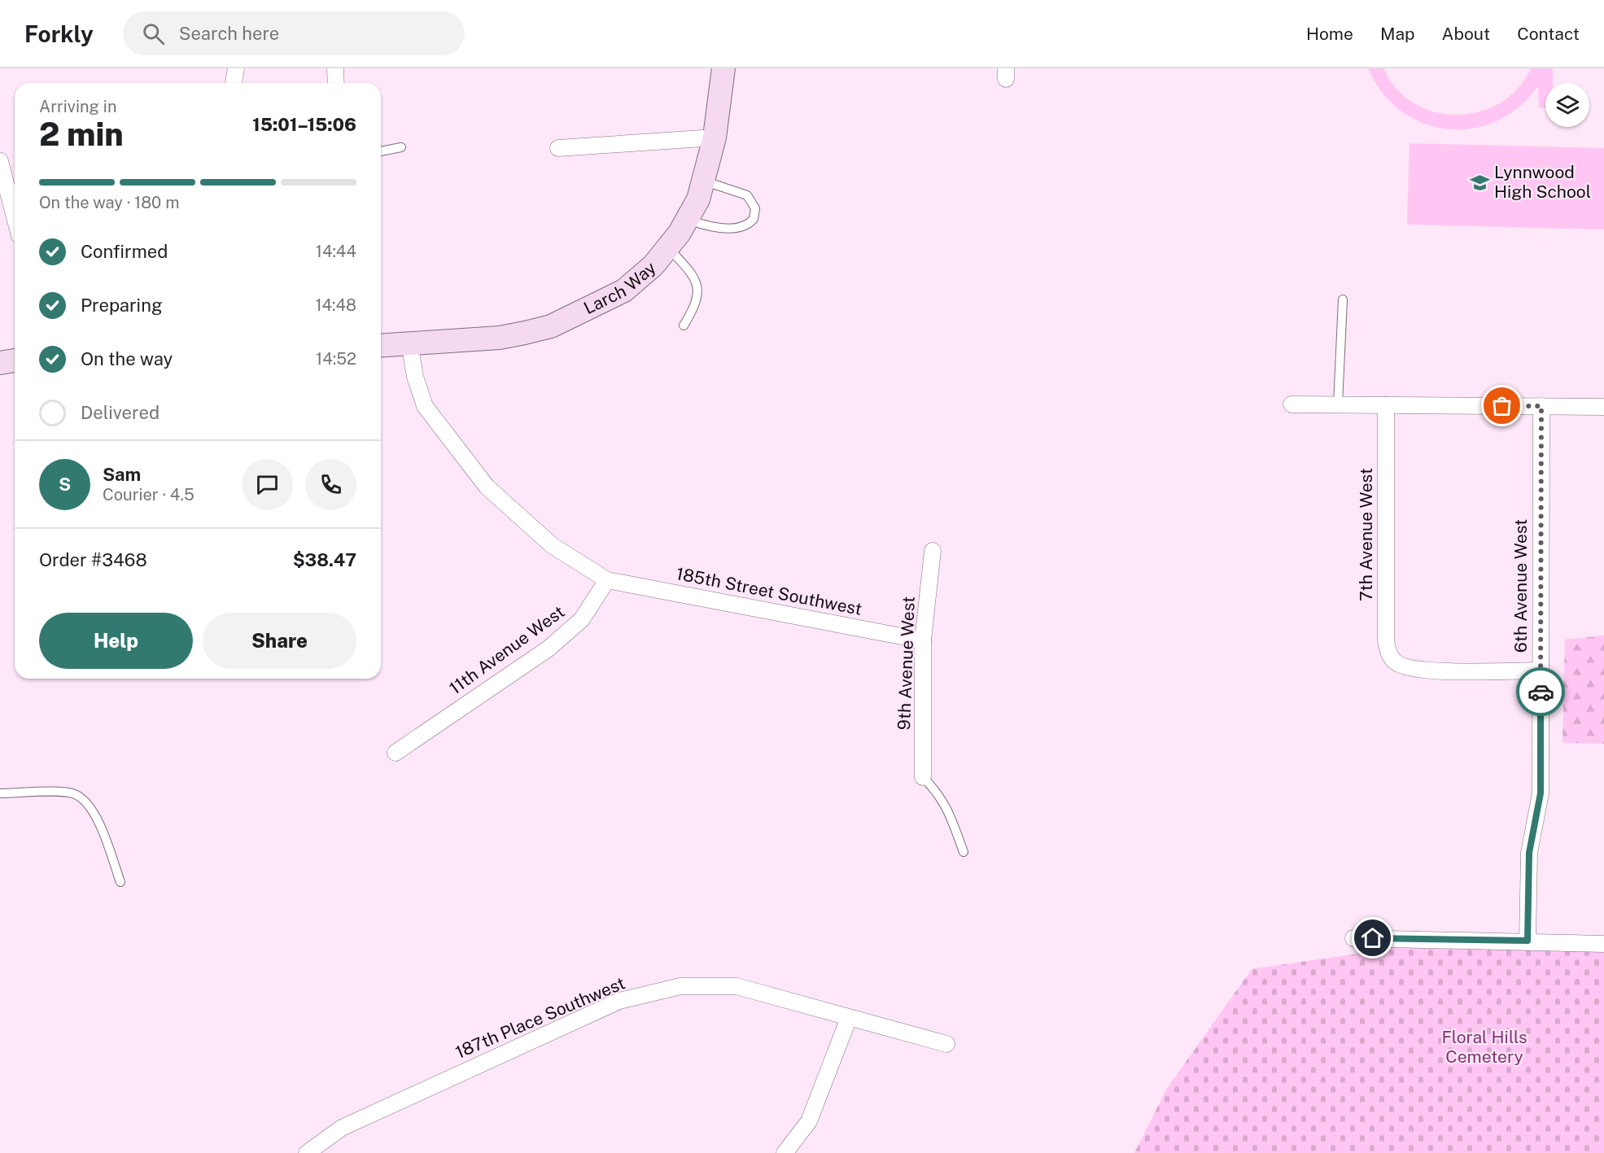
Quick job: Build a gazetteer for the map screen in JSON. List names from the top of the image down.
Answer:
{
  "streets": {
    "main road": ["Larch Way"],
    "street": [
      "7th Avenue West",
      "6th Avenue West",
      "185th Street Southwest",
      "11th Avenue West",
      "9th Avenue West",
      "187th Place Southwest"
    ]
  },
  "crossings": [
    ["7th Avenue West", "6th Avenue West"],
    ["185th Street Southwest", "11th Avenue West"],
    ["185th Street Southwest", "9th Avenue West"]
  ],
  "parks": ["Floral Hills Cemetery"],
  "places": {
    "school or university": ["Lynnwood High School"]
  },
  "page": {
    "header": "Forkly",
    "search": "Search here",
    "nav": [
      "Home",
      "Map",
      "About",
      "Contact"
    ],
    "heading": ["2 min", "Arriving in", "15:01–15:06"],
    "panel": [
      "Sam",
      "Courier · 4.5",
      "Order #3468",
      "$38.47"
    ],
    "bar": "On the way · 180 m",
    "list": [
      ["Confirmed", "14:44"],
      ["Preparing", "14:48"],
      ["On the way", "14:52"],
      "Delivered"
    ],
    "round": "S",
    "buttons": ["Help", "Share"]
  }
}
